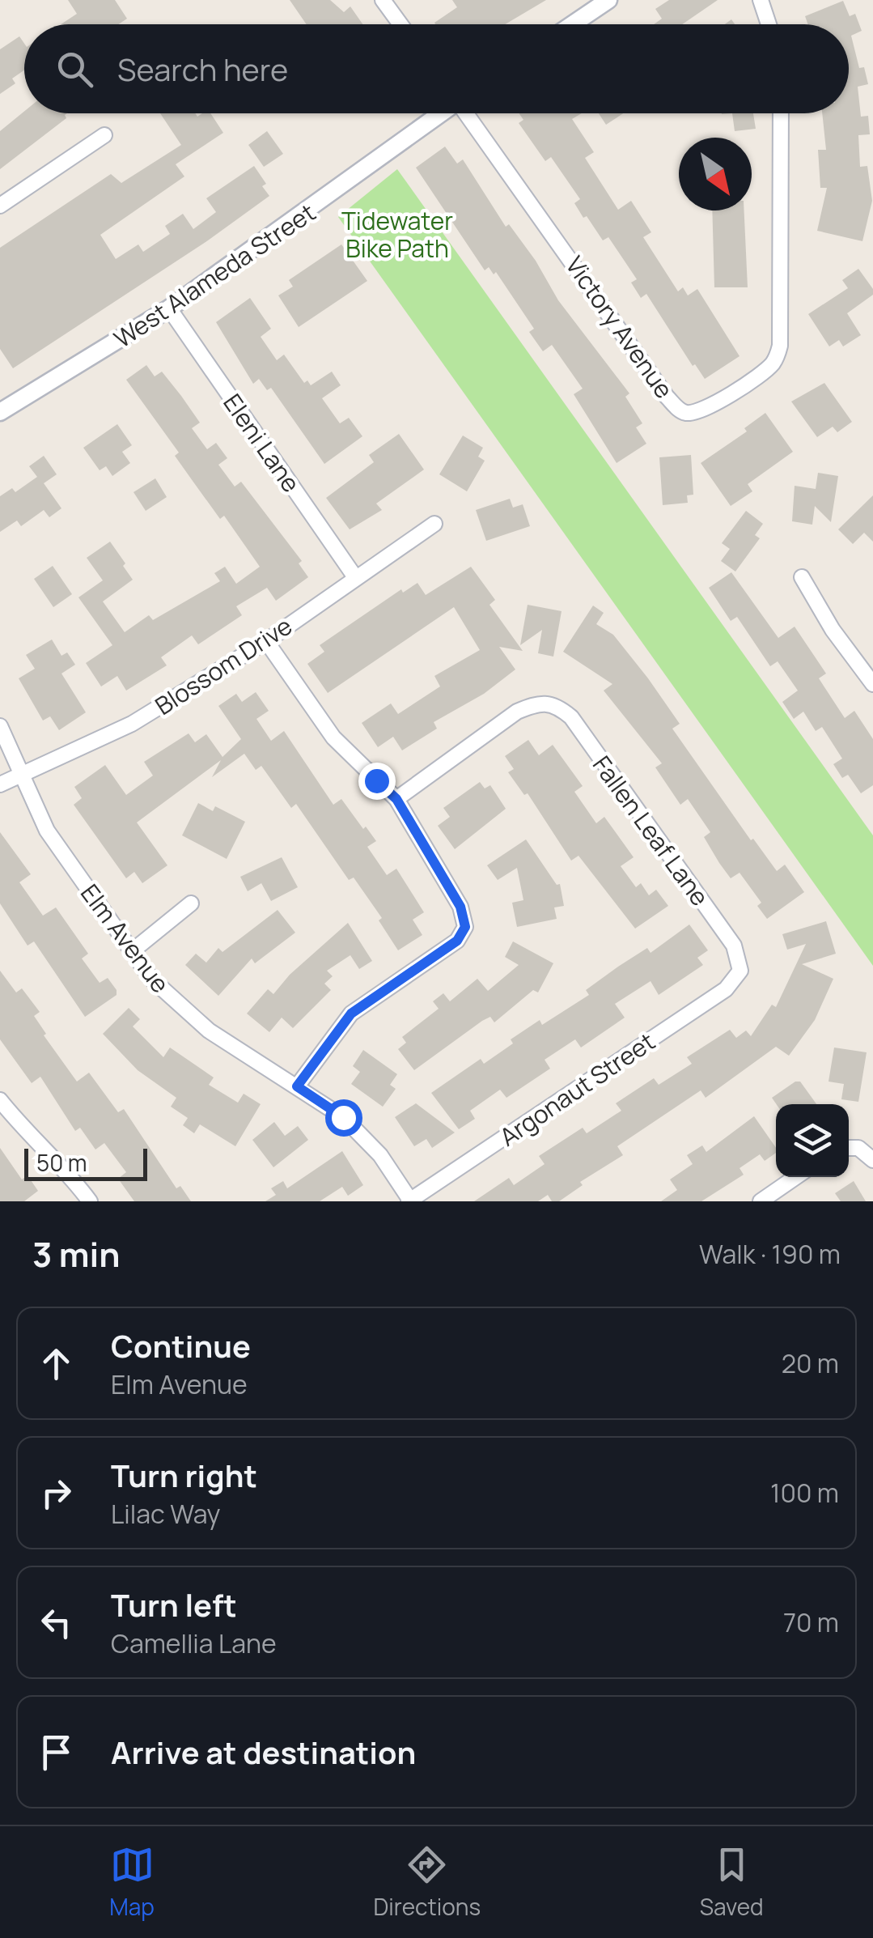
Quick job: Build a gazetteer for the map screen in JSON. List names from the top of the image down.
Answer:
{
  "streets": {
    "street": [
      "West Alameda Street",
      "Victory Avenue",
      "Eleni Lane",
      "Blossom Drive",
      "Fallen Leaf Lane",
      "Elm Avenue",
      "Argonaut Street"
    ]
  },
  "crossings": [
    ["West Alameda Street", "Eleni Lane"],
    ["Eleni Lane", "Blossom Drive"],
    ["Blossom Drive", "Elm Avenue"],
    ["Fallen Leaf Lane", "Argonaut Street"],
    ["Elm Avenue", "Argonaut Street"]
  ],
  "parks": ["Tidewater Bike Path"],
  "scale_bar": "50 m",
  "north": "bottom right",
  "page": {
    "search": "Search here",
    "scale": "50 m",
    "heading": ["3 min", "Walk · 190 m"],
    "list": [
      ["Continue", "Elm Avenue", "20 m"],
      ["Turn right", "Lilac Way", "100 m"],
      ["Turn left", "Camellia Lane", "70 m"],
      "Arrive at destination"
    ],
    "nav": ["Map", "Directions", "Saved"]
  }
}
